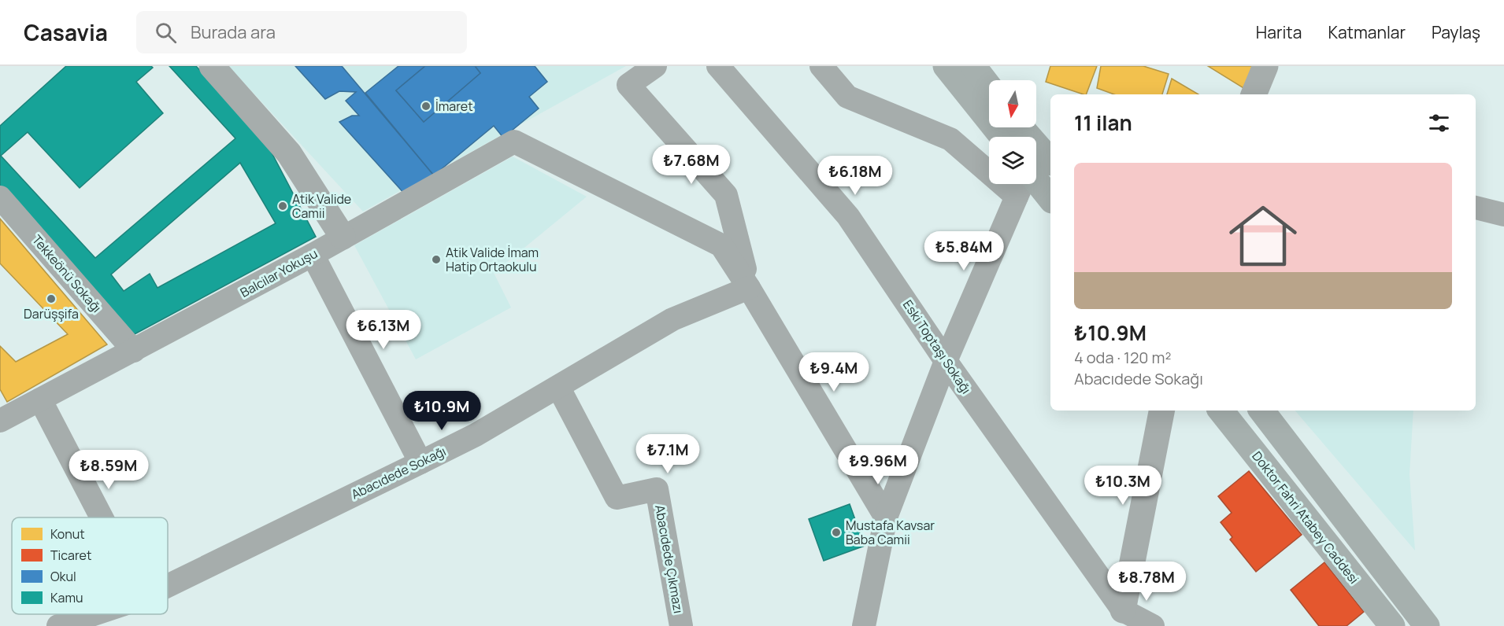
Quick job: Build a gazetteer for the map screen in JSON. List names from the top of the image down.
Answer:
{
  "streets": {
    "main road": ["Doktor Fahri Atabey Caddesi"],
    "street": [
      "Balcilar Yokuşu",
      "Tekkeönü Sokağı",
      "Eski Toptaşı Sokağı",
      "Abacıdede Sokağı",
      "Abacıdede Çıkmazı"
    ]
  },
  "crossings": [
    ["Balcilar Yokuşu", "Tekkeönü Sokağı"],
    ["Balcilar Yokuşu", "Abacıdede Sokağı"],
    ["Abacıdede Sokağı", "Abacıdede Çıkmazı"]
  ],
  "places": [
    "İmaret",
    "Atik Valide Camii",
    "Atik Valide İmam Hatip Ortaokulu",
    "Darüşşifa",
    "Mustafa Kavsar Baba Camii"
  ],
  "legend": [
    "Konut",
    "Ticaret",
    "Okul",
    "Kamu"
  ],
  "north": "bottom",
  "page": {
    "header": "Casavia",
    "search": "Burada ara",
    "nav": ["Harita", "Katmanlar", "Paylaş"],
    "heading": "11 ilan",
    "price": [
      "₺7.68M",
      "₺6.18M",
      "₺5.84M",
      "₺6.13M",
      "₺9.4M",
      "₺10.9M",
      "₺7.1M",
      "₺9.96M",
      "₺8.59M",
      "₺10.3M",
      "₺8.78M"
    ],
    "list": [
      {
        "name": "₺10.9M",
        "note": "4 oda · 120 m² · Abacıdede Sokağı"
      }
    ]
  }
}
